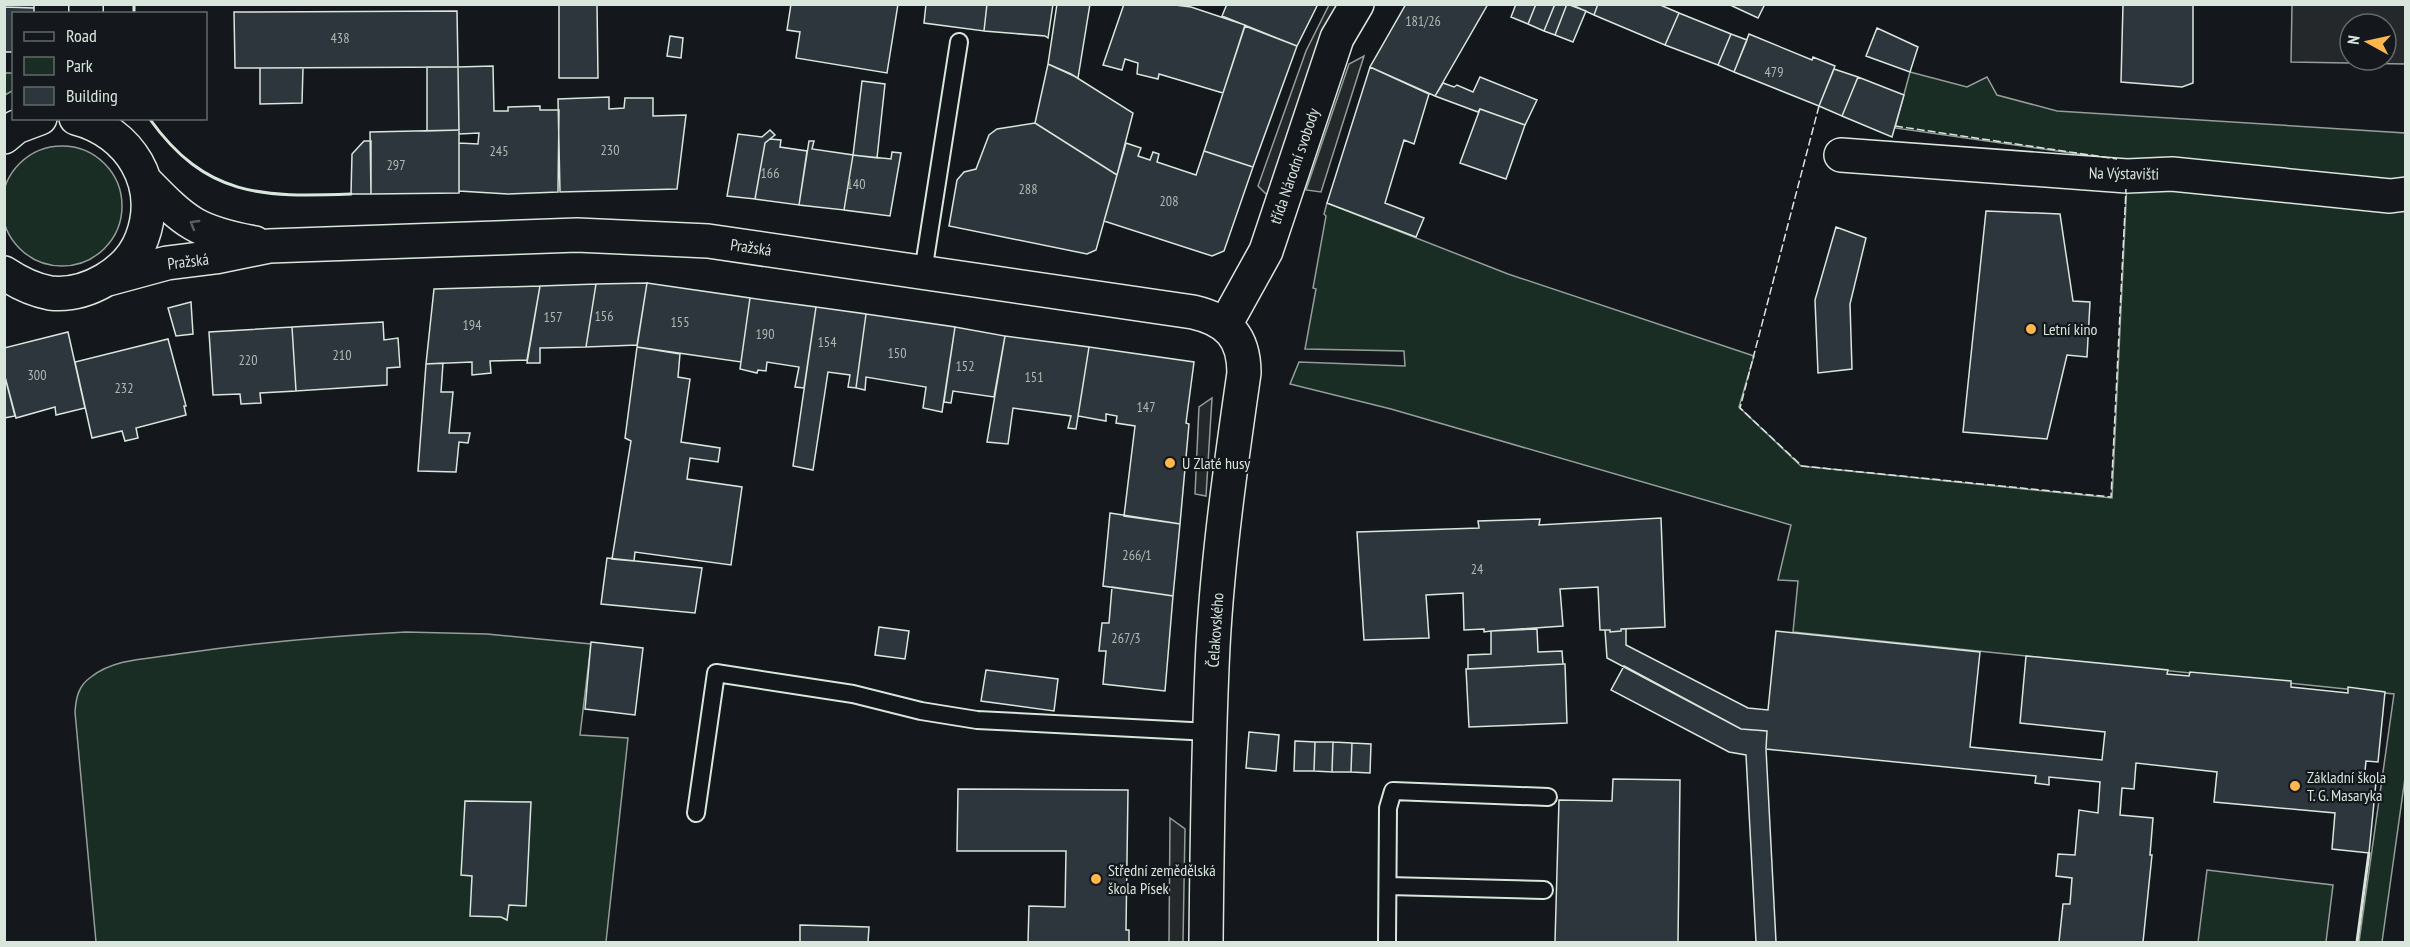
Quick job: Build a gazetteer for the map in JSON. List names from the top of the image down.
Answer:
{
  "streets": {
    "main road": [
      "třída Národní svobody",
      "Na Výstavišti",
      "Pražská",
      "Čelakovského"
    ]
  },
  "crossings": [
    ["třída Národní svobody", "Pražská"],
    ["třída Národní svobody", "Čelakovského"],
    ["Pražská", "Čelakovského"]
  ],
  "places": [
    "Letní kino",
    "U Zlaté husy",
    "Základní škola T. G. Masaryka",
    "Střední zemědělská škola Písek"
  ],
  "house_numbers": [
    "181/26",
    "438",
    "479",
    "230",
    "245",
    "297",
    "166",
    "140",
    "288",
    "208",
    "156",
    "157",
    "155",
    "194",
    "190",
    "154",
    "150",
    "210",
    "220",
    "152",
    "300",
    "151",
    "232",
    "147",
    "266/1",
    "24",
    "267/3"
  ],
  "legend": ["Road", "Park", "Building"],
  "north": "left"
}
